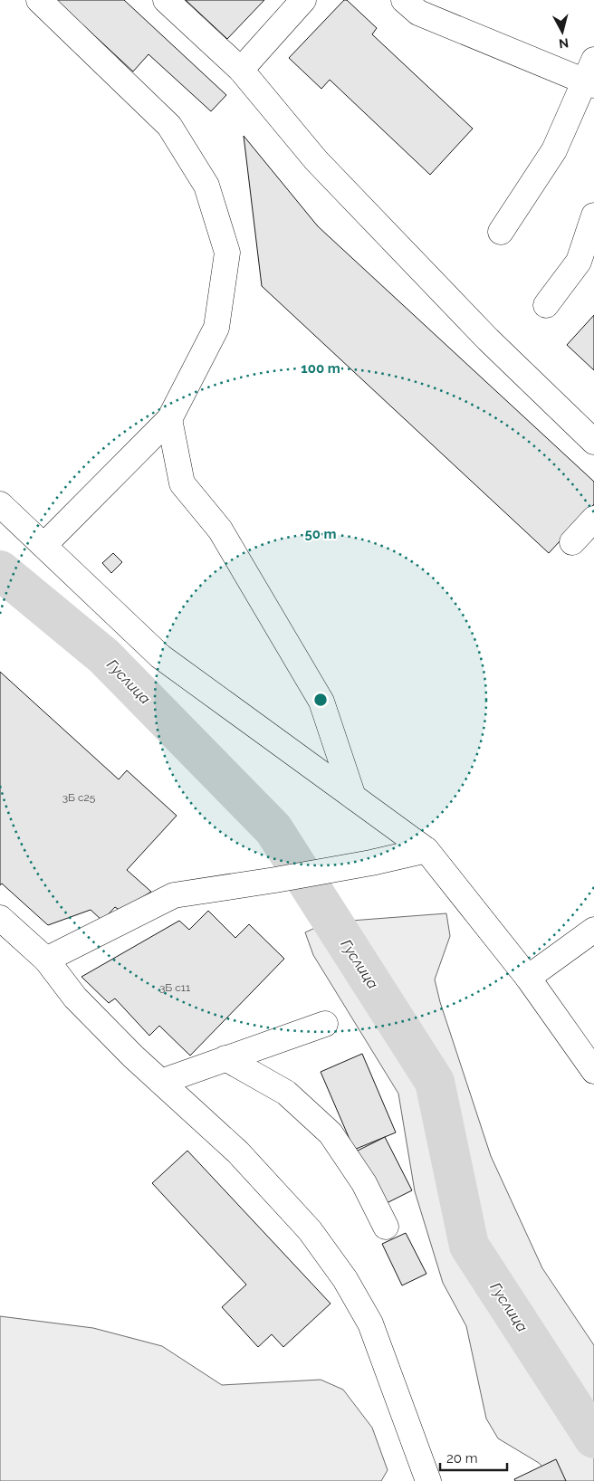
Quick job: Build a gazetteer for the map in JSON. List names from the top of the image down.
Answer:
{
  "water": ["Гуслица"],
  "house_numbers": ["3Б с25", "3Б с11"],
  "scale_bar": "20 m",
  "north": "bottom",
  "rings": ["100 m", "50 m"]
}
